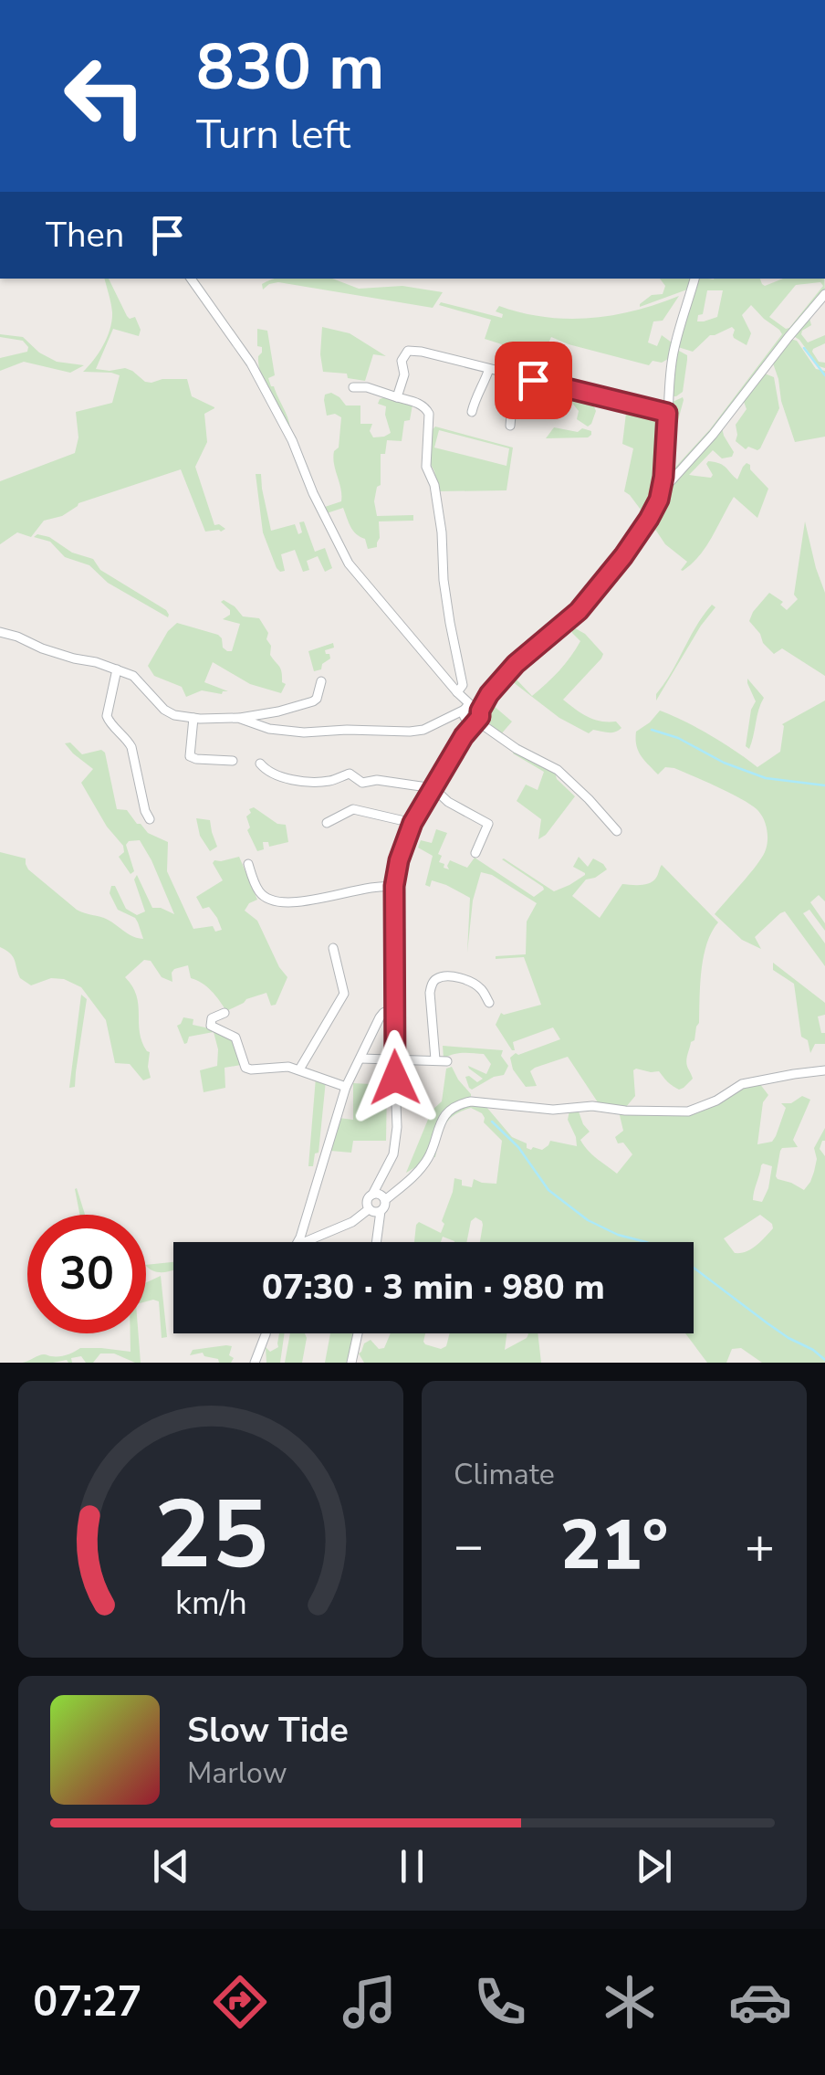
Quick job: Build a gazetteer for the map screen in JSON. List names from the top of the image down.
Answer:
{
  "page": {
    "turn": ["830 m", "Turn left"],
    "then": "Then",
    "limit": "30",
    "trip": "07:30 · 3 min · 980 m",
    "tile": "Climate",
    "heat": ["−", "21°", "+"],
    "song": ["Slow Tide", "Marlow"],
    "tabs": "07:27",
    "gauge": ["25", "km/h"]
  }
}
